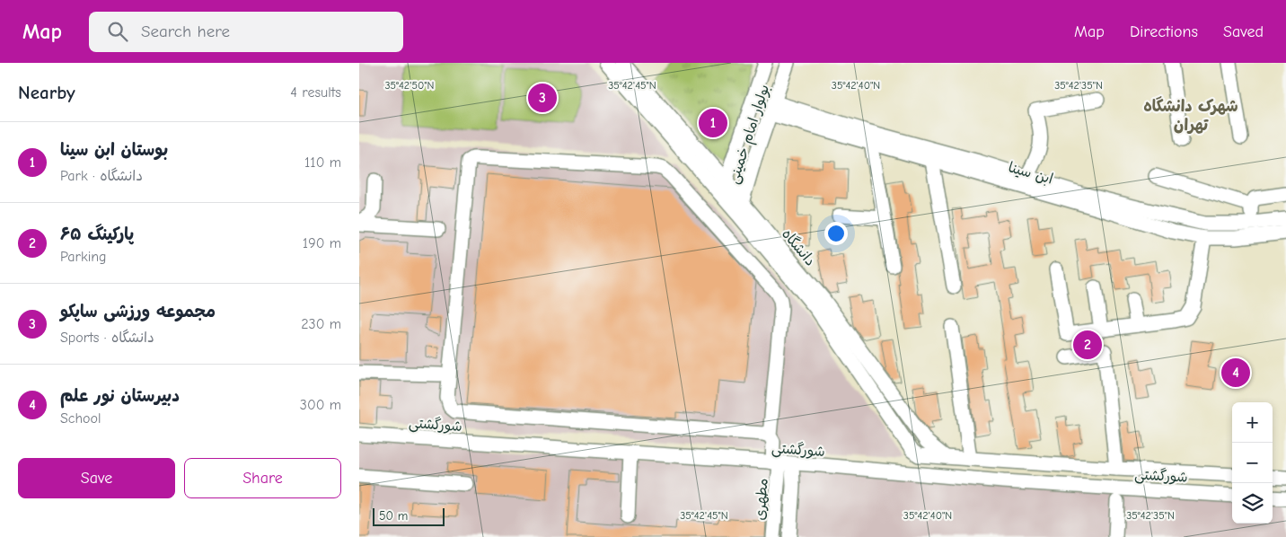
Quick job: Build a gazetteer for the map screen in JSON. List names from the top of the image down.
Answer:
{
  "streets": {
    "street": [
      "بولوار امام خمینی",
      "ابن سینا",
      "دانشگاه",
      "شورگشتی",
      "مطهری"
    ]
  },
  "crossings": [
    ["بولوار امام خمینی", "ابن سینا"],
    ["بولوار امام خمینی", "دانشگاه"],
    ["شورگشتی", "مطهری"]
  ],
  "districts": ["شهرک دانشگاه تهران"],
  "scale_bar": "50 m",
  "page": {
    "header": "Map",
    "search": "Search here",
    "nav": ["Map", "Directions", "Saved"],
    "heading": ["Nearby", "4 results"],
    "pins": [
      "3",
      "1",
      "2",
      "4"
    ],
    "list": [
      {
        "mark": "1",
        "name": "بوستان ابن سینا",
        "note": "Park · دانشگاه",
        "value": "110 m"
      },
      {
        "mark": "2",
        "name": "پارکینگ ۶۵",
        "note": "Parking",
        "value": "190 m"
      },
      {
        "mark": "3",
        "name": "مجموعه ورزشی ساپکو",
        "note": "Sports · دانشگاه",
        "value": "230 m"
      },
      {
        "mark": "4",
        "name": "دبیرستان نور علم",
        "note": "School",
        "value": "300 m"
      }
    ],
    "map_buttons": ["+", "−"],
    "buttons": ["Save", "Share"],
    "scale": "50 m"
  },
  "coordinates": [
    "35°42'50\"N",
    "35°42'45\"N",
    "35°42'40\"N",
    "35°42'35\"N"
  ]
}
